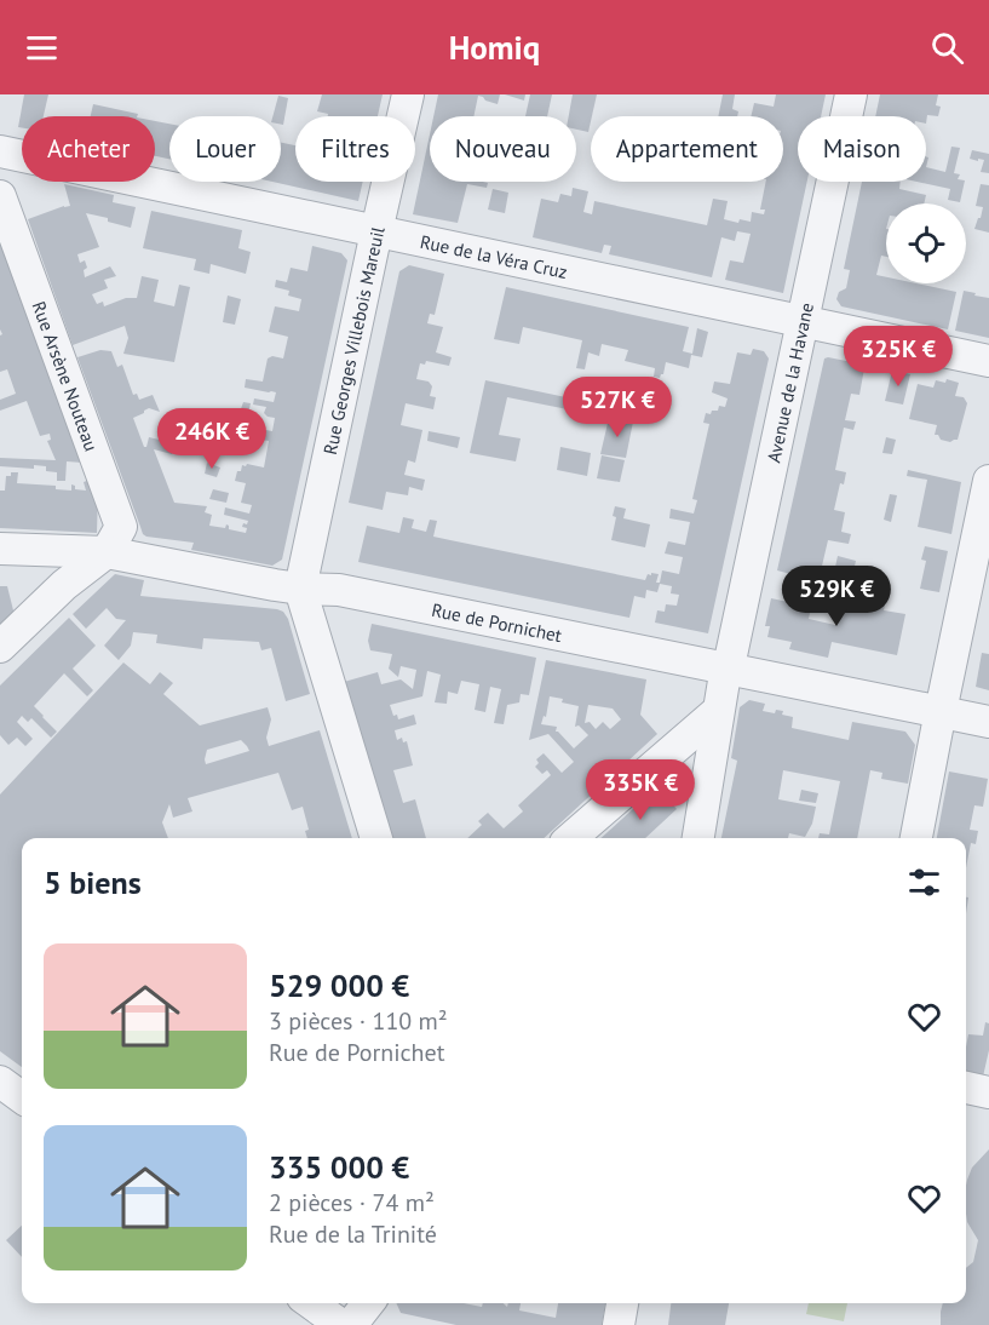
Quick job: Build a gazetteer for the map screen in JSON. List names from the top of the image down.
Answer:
{
  "streets": {
    "street": [
      "Rue de la Véra Cruz",
      "Rue Georges Villebois Mareuil",
      "Rue Arsène Nouteau",
      "Avenue de la Havane",
      "Rue de Pornichet"
    ]
  },
  "crossings": [
    ["Rue de la Véra Cruz", "Rue Georges Villebois Mareuil"],
    ["Rue de la Véra Cruz", "Avenue de la Havane"],
    ["Rue Georges Villebois Mareuil", "Rue de Pornichet"],
    ["Rue Arsène Nouteau", "Rue de Pornichet"],
    ["Avenue de la Havane", "Rue de Pornichet"]
  ],
  "page": {
    "header": "Homiq",
    "chip": [
      "Acheter",
      "Louer",
      "Filtres",
      "Nouveau",
      "Appartement",
      "Maison"
    ],
    "price": [
      "325K €",
      "527K €",
      "246K €",
      "529K €",
      "335K €"
    ],
    "heading": "5 biens",
    "list": [
      {
        "name": "529 000 €",
        "note": "3 pièces · 110 m² · Rue de Pornichet"
      },
      {
        "name": "335 000 €",
        "note": "2 pièces · 74 m² · Rue de la Trinité"
      }
    ]
  }
}
